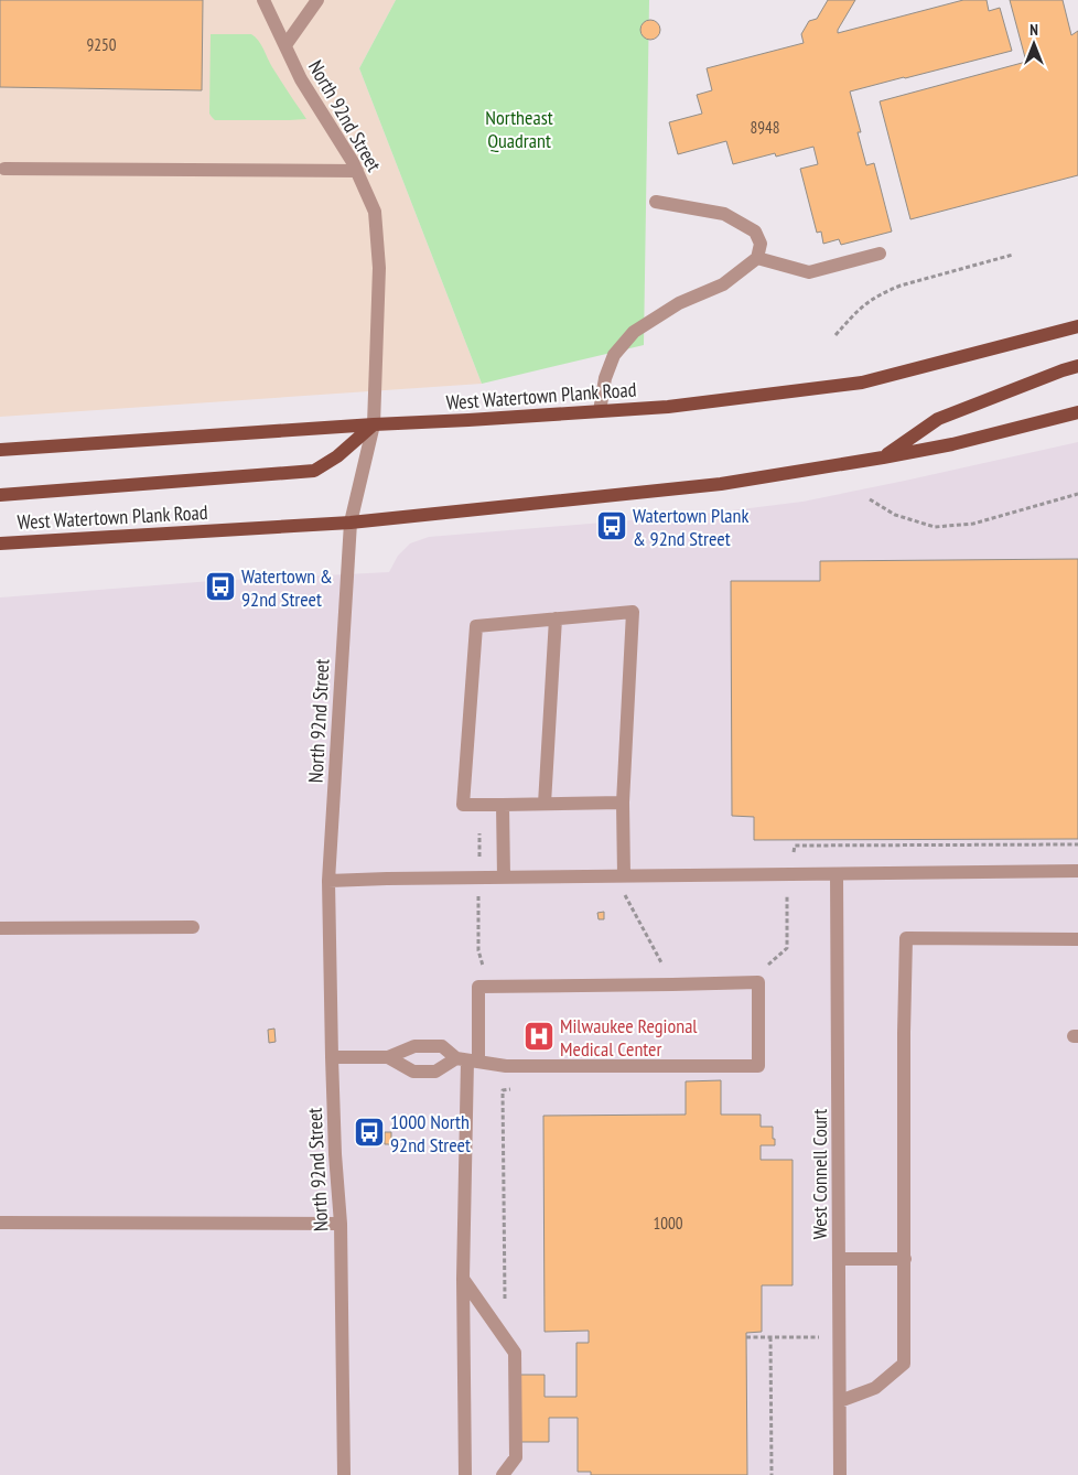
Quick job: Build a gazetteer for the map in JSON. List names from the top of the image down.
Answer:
{
  "streets": {
    "main road": ["West Watertown Plank Road"],
    "street": ["North 92nd Street", "West Connell Court"]
  },
  "crossings": [
    ["North 92nd Street", "West Watertown Plank Road"]
  ],
  "parks": ["Northeast Quadrant"],
  "places": {
    "bus stop": ["Watertown Plank & 92nd Street", "Watertown & 92nd Street", "1000 North 92nd Street"],
    "hospital": ["Milwaukee Regional Medical Center"]
  },
  "house_numbers": ["9250", "8948", "1000"],
  "north": "top"
}
